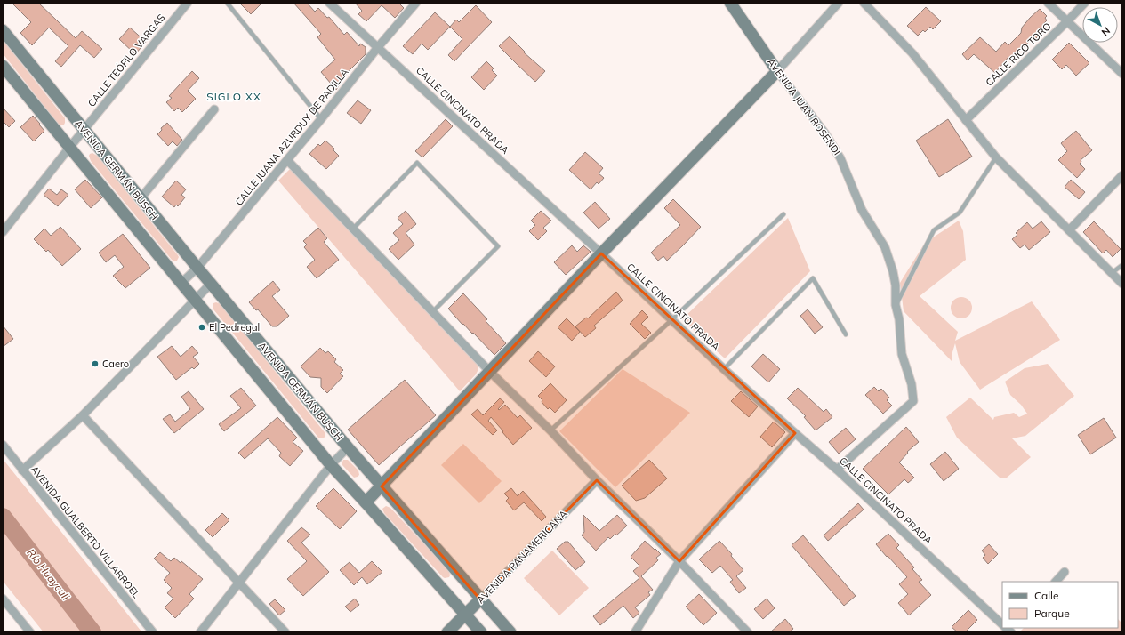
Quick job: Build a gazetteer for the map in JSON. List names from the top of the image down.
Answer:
{
  "streets": {
    "main road": ["AVENIDA JUAN ROSENDI", "AVENIDA GERMÁN BUSCH", "AVENIDA PANAMERICANA"],
    "street": [
      "CALLE RICO TORO",
      "CALLE TEÓFILO VARGAS",
      "CALLE CINCINATO PRADA",
      "CALLE JUANA AZURDUY DE PADILLA",
      "AVENIDA GUALBERTO VILLARROEL"
    ]
  },
  "crossings": [
    ["CALLE TEÓFILO VARGAS", "AVENIDA GERMÁN BUSCH"],
    ["AVENIDA JUAN ROSENDI", "CALLE CINCINATO PRADA"],
    ["CALLE CINCINATO PRADA", "CALLE JUANA AZURDUY DE PADILLA"],
    ["CALLE JUANA AZURDUY DE PADILLA", "AVENIDA GERMÁN BUSCH"],
    ["AVENIDA GERMÁN BUSCH", "AVENIDA PANAMERICANA"]
  ],
  "districts": ["SIGLO XX"],
  "water": ["Río Huayculi"],
  "places": ["El Pedregal", "Caero"],
  "legend": ["Calle", "Parque"],
  "north": "bottom right"
}
